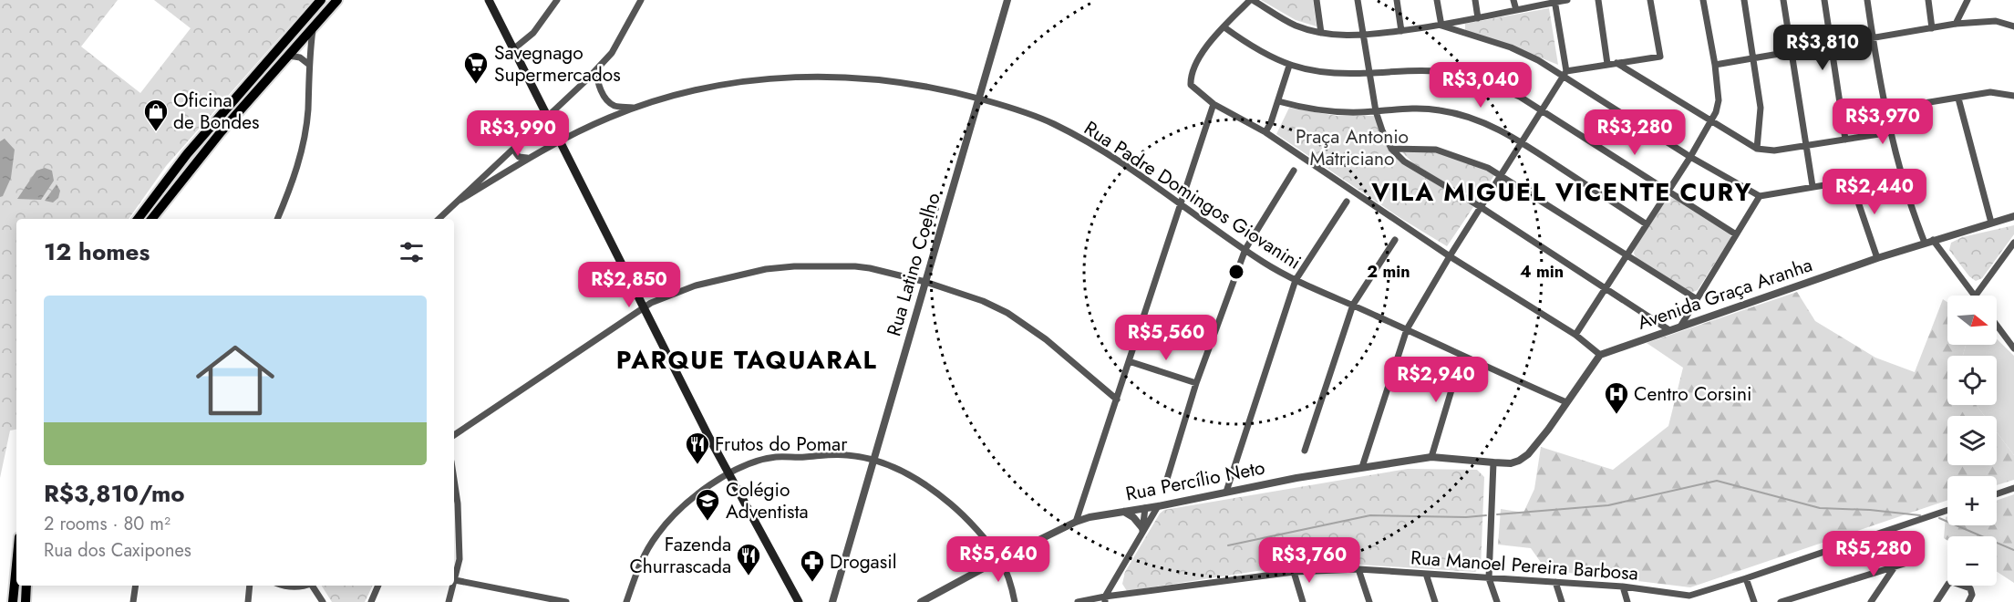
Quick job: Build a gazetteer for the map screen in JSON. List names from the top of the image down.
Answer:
{
  "streets": {
    "street": [
      "Rua Padre Domingos Giovanini",
      "Rua Latino Coelho",
      "Avenida Graça Aranha",
      "Rua Percílio Neto",
      "Rua Manoel Pereira Barbosa"
    ]
  },
  "crossings": [
    ["Rua Padre Domingos Giovanini", "Rua Latino Coelho"]
  ],
  "districts": ["VILA MIGUEL VICENTE CURY", "PARQUE TAQUARAL"],
  "parks": ["Praça Antonio Matriciano"],
  "places": {
    "supermarket": ["Savegnago Supermercados"],
    "shop": ["Oficina de Bondes"],
    "hospital": ["Centro Corsini"],
    "restaurant": ["Frutos do Pomar", "Fazenda Churrascada"],
    "school or university": ["Colégio Adventista"],
    "pharmacy": ["Drogasil"]
  },
  "north": "right",
  "page": {
    "price": [
      "R$3,810",
      "R$3,040",
      "R$3,970",
      "R$3,280",
      "R$3,990",
      "R$2,440",
      "R$2,850",
      "R$5,560",
      "R$2,940",
      "R$5,280",
      "R$5,640",
      "R$3,760"
    ],
    "heading": "12 homes",
    "list": [
      {
        "name": "R$3,810/mo",
        "note": "2 rooms · 80 m² · Rua dos Caxipones"
      }
    ],
    "map_buttons": ["+", "−"]
  },
  "rings": ["2 min", "4 min"]
}
